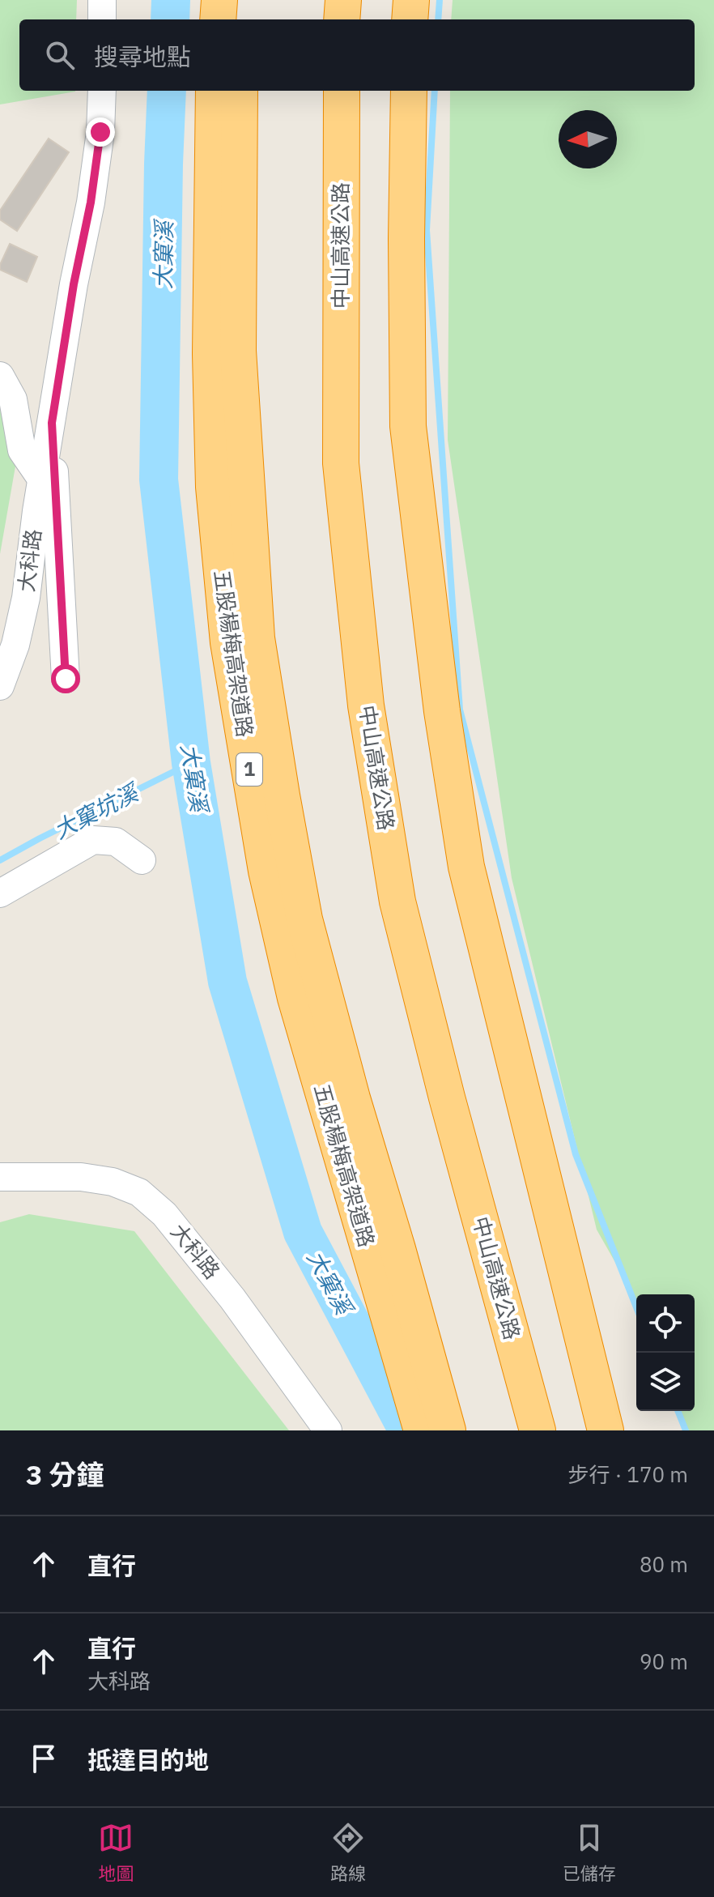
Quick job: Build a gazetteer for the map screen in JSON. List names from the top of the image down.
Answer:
{
  "streets": {
    "highway": ["中山高速公路", "五股楊梅高架道路", "1"],
    "street": ["大科路"]
  },
  "water": ["大窠溪", "大窠坑溪"],
  "north": "left",
  "page": {
    "search": "搜尋地點",
    "heading": ["3 分鐘", "步行 · 170 m"],
    "list": [
      ["直行", "80 m"],
      ["直行", "大科路", "90 m"],
      "抵達目的地"
    ],
    "nav": ["地圖", "路線", "已儲存"]
  }
}
